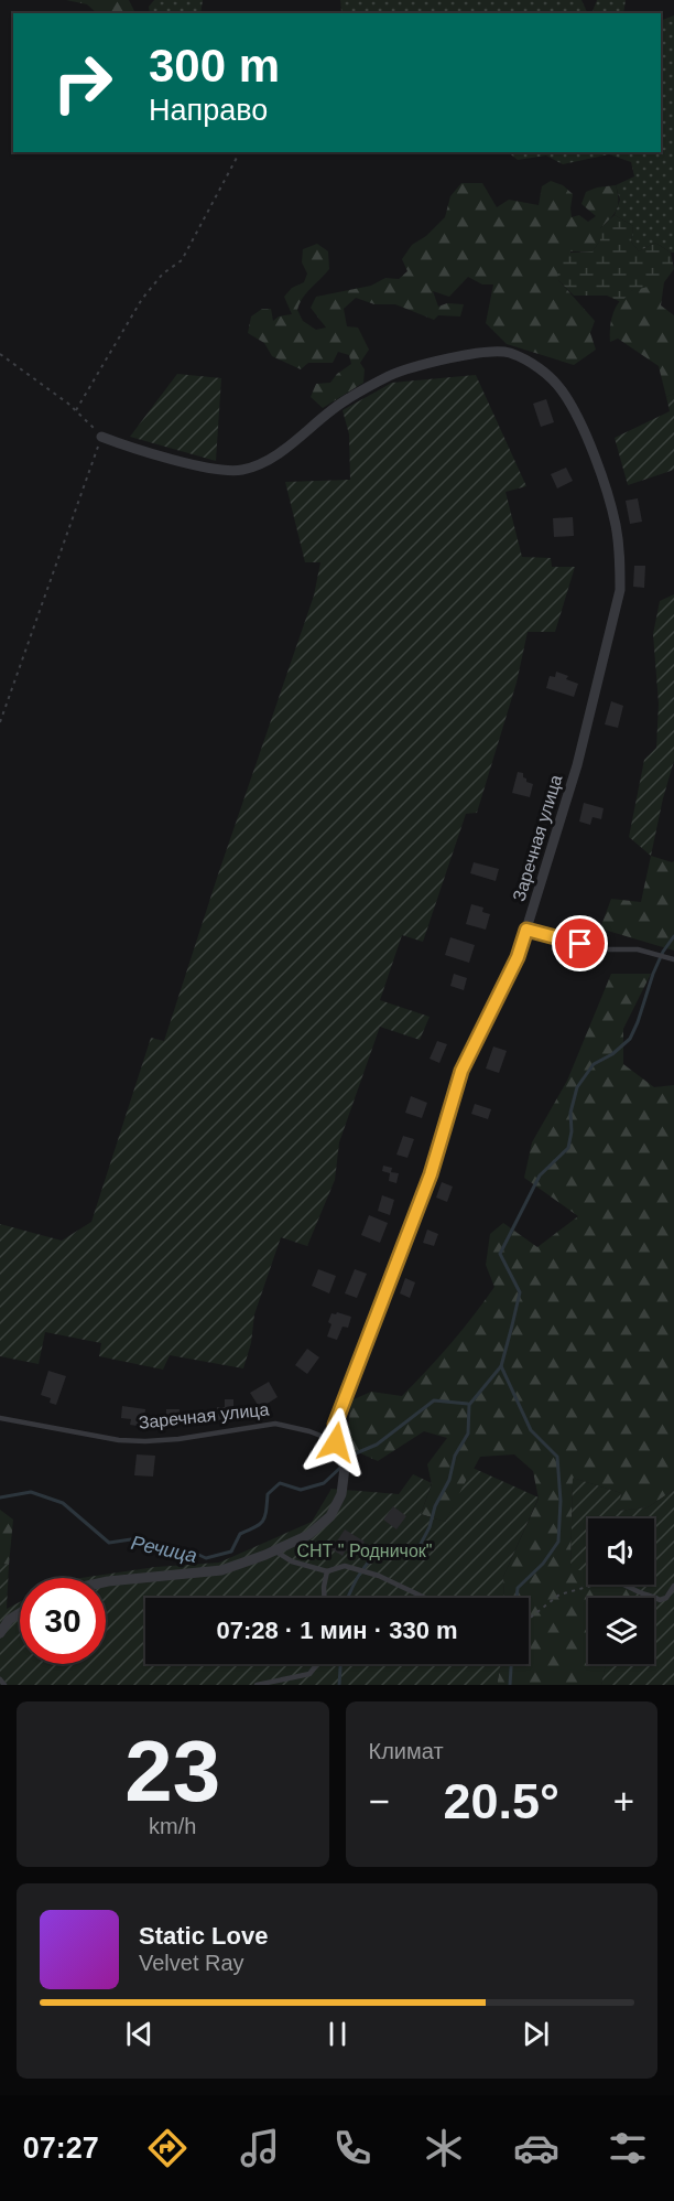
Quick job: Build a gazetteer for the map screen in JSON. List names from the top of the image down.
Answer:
{
  "streets": {
    "street": ["Заречная улица"]
  },
  "water": ["Речица"],
  "parks": ["СНТ \" Родничок\""],
  "page": {
    "turn": ["300 m", "Направо"],
    "limit": "30",
    "trip": "07:28 · 1 мин · 330 m",
    "tile": [
      ["23", "km/h"],
      "Климат"
    ],
    "heat": ["−", "20.5°", "+"],
    "song": ["Static Love", "Velvet Ray"],
    "tabs": "07:27"
  }
}
